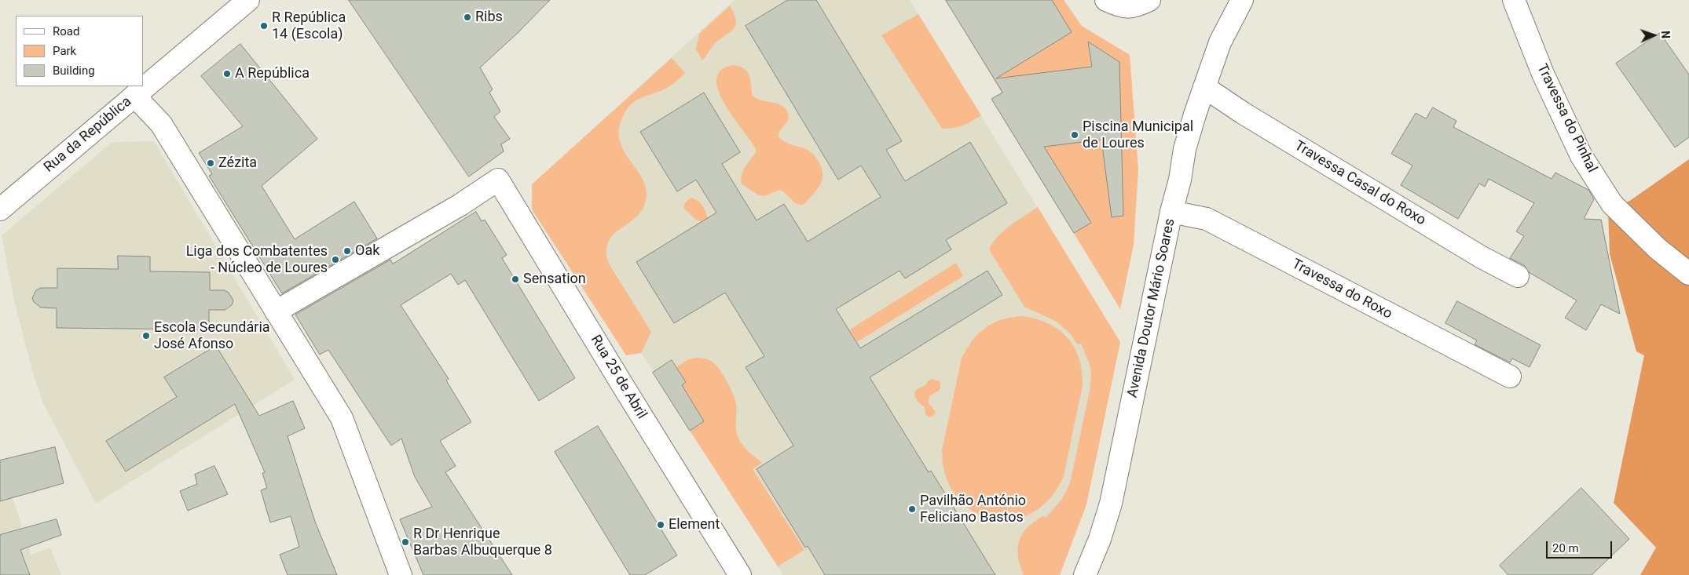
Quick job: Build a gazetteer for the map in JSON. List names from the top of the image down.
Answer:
{
  "streets": {
    "street": [
      "Travessa do Pinhal",
      "Rua da República",
      "Travessa Casal do Roxo",
      "Travessa do Roxo",
      "Avenida Doutor Mário Soares",
      "Rua 25 de Abril"
    ]
  },
  "crossings": [
    ["Travessa Casal do Roxo", "Avenida Doutor Mário Soares"],
    ["Travessa do Roxo", "Avenida Doutor Mário Soares"]
  ],
  "places": [
    "Ribs",
    "R República 14 (Escola)",
    "A República",
    "Piscina Municipal de Loures",
    "Zézita",
    "Oak",
    "Liga dos Combatentes - Núcleo de Loures",
    "Sensation",
    "Escola Secundária José Afonso",
    "Pavilhão António Feliciano Bastos",
    "Element",
    "R Dr Henrique Barbas Albuquerque 8"
  ],
  "legend": ["Road", "Park", "Building"],
  "scale_bar": "20 m",
  "north": "right"
}
